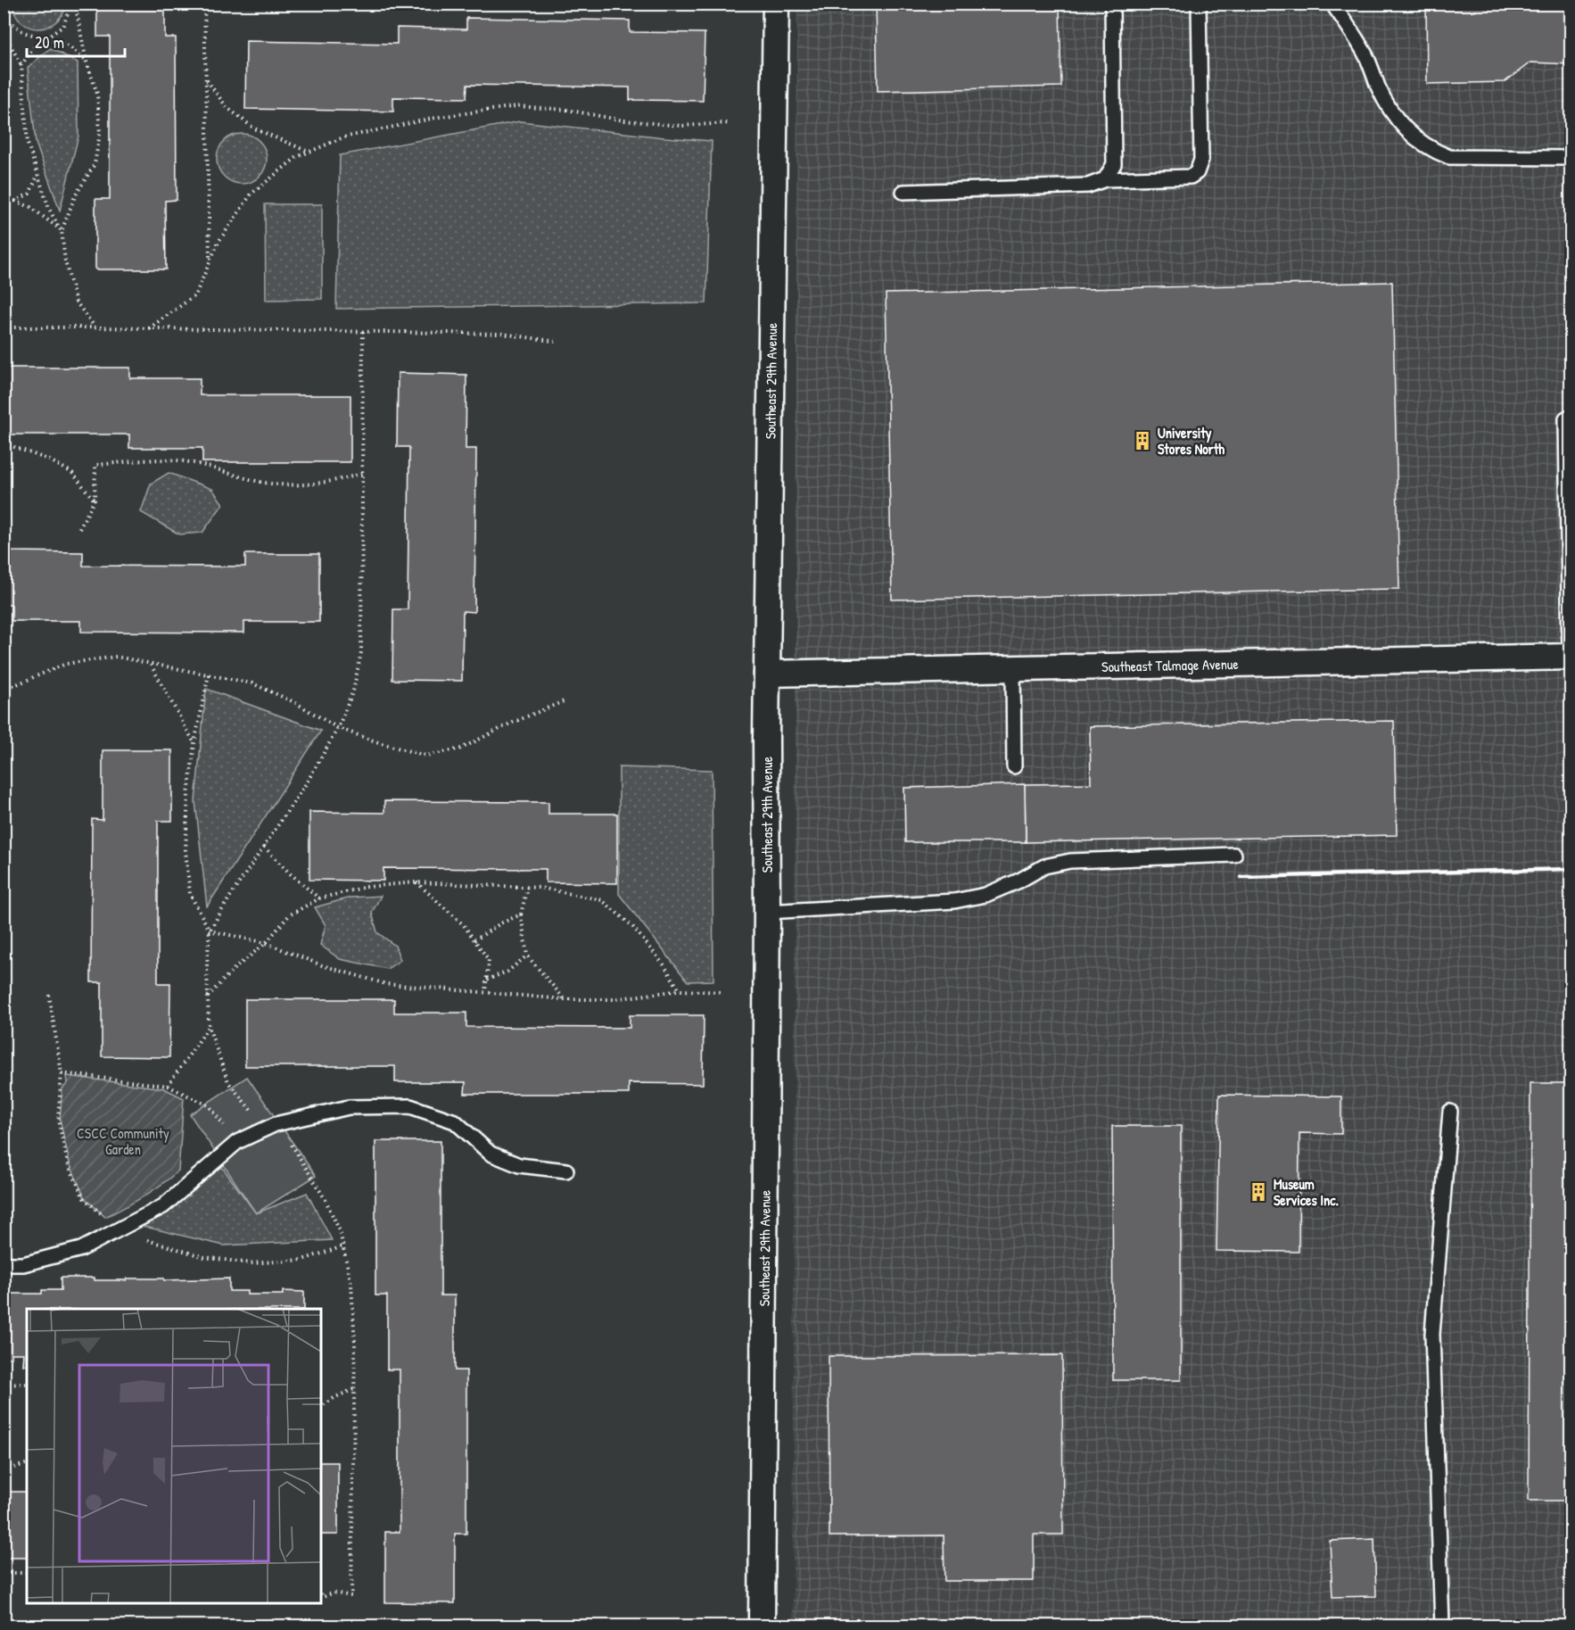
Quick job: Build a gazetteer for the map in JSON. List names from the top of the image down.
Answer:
{
  "streets": {
    "street": ["Southeast 29th Avenue", "Southeast Talmage Avenue"]
  },
  "crossings": [
    ["Southeast 29th Avenue", "Southeast Talmage Avenue"]
  ],
  "parks": ["CSCC Community Garden"],
  "places": {
    "building": ["University Stores North", "Museum Services Inc."]
  },
  "scale_bar": "20 m"
}
